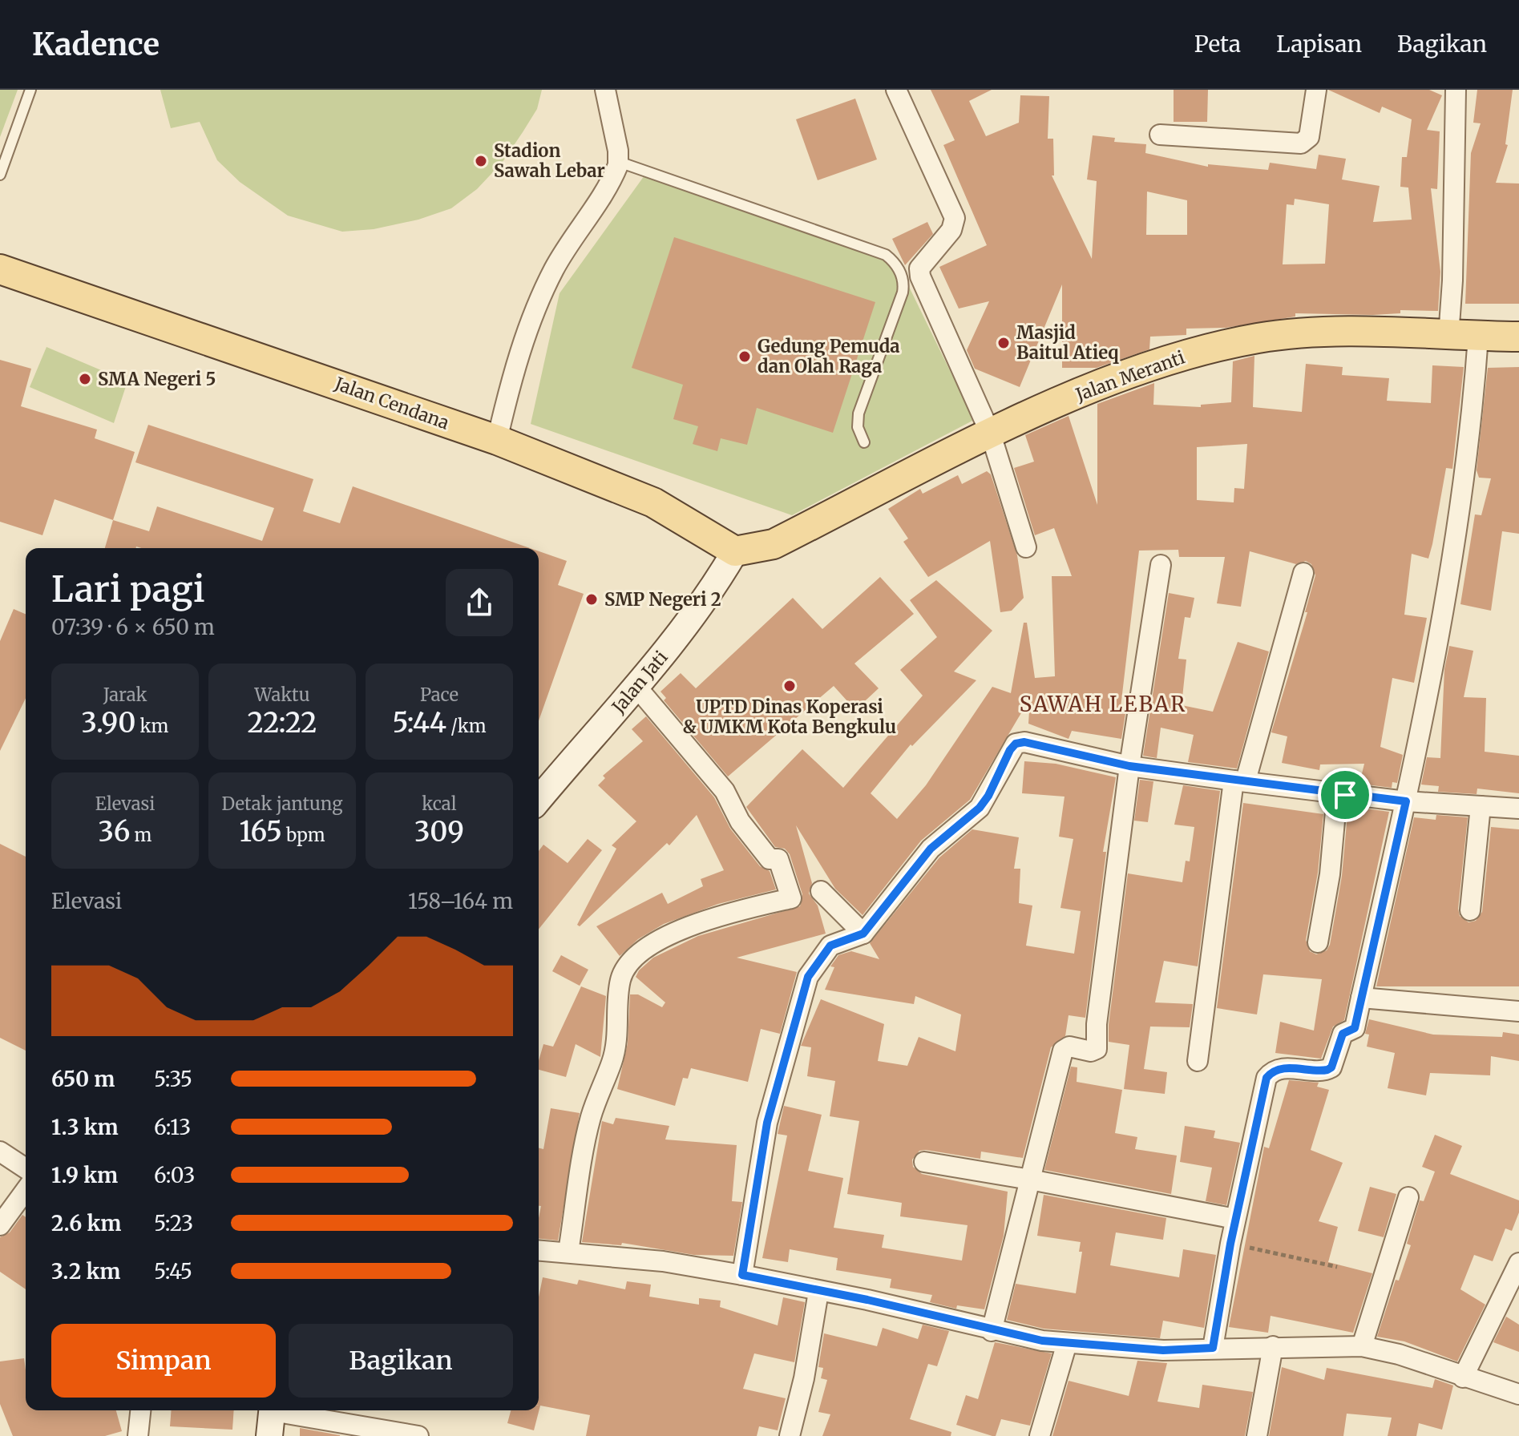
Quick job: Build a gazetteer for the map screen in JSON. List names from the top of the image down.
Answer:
{
  "streets": {
    "main road": ["Jalan Meranti", "Jalan Cendana"],
    "street": ["Jalan Jati"]
  },
  "crossings": [
    ["Jalan Meranti", "Jalan Cendana"],
    ["Jalan Meranti", "Jalan Jati"],
    ["Jalan Cendana", "Jalan Jati"]
  ],
  "districts": ["SAWAH LEBAR"],
  "places": [
    "Stadion Sawah Lebar",
    "Masjid Baitul Atieq",
    "Gedung Pemuda dan Olah Raga",
    "SMA Negeri 5",
    "SMP Negeri 2",
    "UPTD Dinas Koperasi & UMKM Kota Bengkulu"
  ],
  "page": {
    "header": "Kadence",
    "nav": ["Peta", "Lapisan", "Bagikan"],
    "heading": ["Lari pagi", "07:39 · 6 × 650 m"],
    "stats": [
      ["Jarak", "3.90 km"],
      ["Waktu", "22:22"],
      ["Pace", "5:44 /km"],
      ["Elevasi", "36 m"],
      ["Detak jantung", "165 bpm"],
      ["kcal", "309"]
    ],
    "chart": ["Elevasi", "158–164 m"],
    "list": [
      {
        "name": "650 m",
        "note": "5:35"
      },
      {
        "name": "1.3 km",
        "note": "6:13"
      },
      {
        "name": "1.9 km",
        "note": "6:03"
      },
      {
        "name": "2.6 km",
        "note": "5:23"
      },
      {
        "name": "3.2 km",
        "note": "5:45"
      }
    ],
    "buttons": ["Simpan", "Bagikan"]
  }
}
